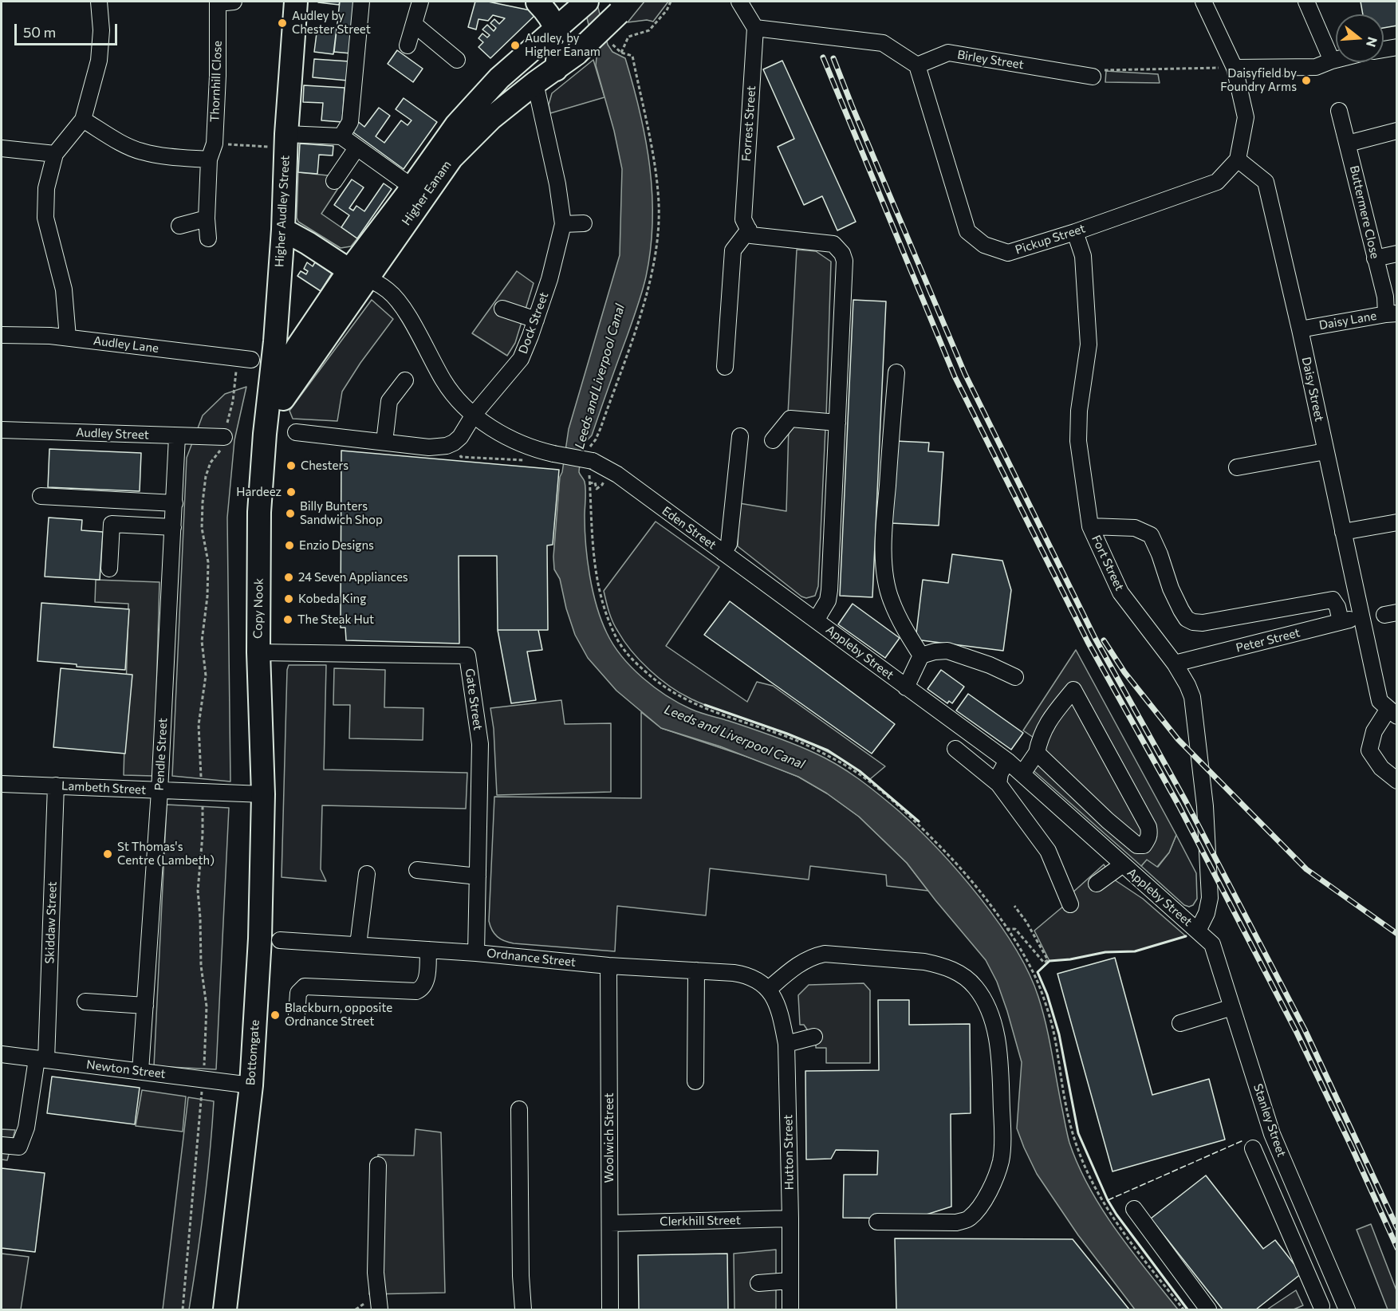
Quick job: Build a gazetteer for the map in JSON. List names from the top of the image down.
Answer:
{
  "streets": {
    "highway": [
      "Higher Eanam",
      "Higher Audley Street",
      "Copy Nook",
      "Bottomgate"
    ],
    "street": [
      "Birley Street",
      "Thornhill Close",
      "Forrest Street",
      "Buttermere Close",
      "Pickup Street",
      "Daisy Lane",
      "Dock Street",
      "Audley Lane",
      "Daisy Street",
      "Audley Street",
      "Eden Street",
      "Fort Street",
      "Peter Street",
      "Appleby Street",
      "Gate Street",
      "Pendle Street",
      "Lambeth Street",
      "Skiddaw Street",
      "Ordnance Street",
      "Newton Street",
      "Stanley Street",
      "Woolwich Street",
      "Hutton Street",
      "Clerkhill Street"
    ]
  },
  "crossings": [
    ["Birley Street", "Pickup Street"],
    ["Forrest Street", "Appleby Street"],
    ["Higher Eanam", "Higher Audley Street"],
    ["Higher Eanam", "Dock Street"],
    ["Higher Eanam", "Copy Nook"],
    ["Higher Audley Street", "Copy Nook"],
    ["Buttermere Close", "Daisy Lane"],
    ["Pickup Street", "Daisy Street"],
    ["Pickup Street", "Fort Street"],
    ["Daisy Lane", "Daisy Street"],
    ["Dock Street", "Eden Street"],
    ["Daisy Street", "Peter Street"],
    ["Audley Street", "Pendle Street"],
    ["Eden Street", "Appleby Street"],
    ["Fort Street", "Peter Street"],
    ["Fort Street", "Appleby Street"],
    ["Fort Street", "Stanley Street"],
    ["Copy Nook", "Gate Street"],
    ["Copy Nook", "Lambeth Street"],
    ["Copy Nook", "Bottomgate"],
    ["Appleby Street", "Stanley Street"],
    ["Gate Street", "Ordnance Street"],
    ["Pendle Street", "Lambeth Street"],
    ["Pendle Street", "Newton Street"],
    ["Lambeth Street", "Skiddaw Street"],
    ["Lambeth Street", "Bottomgate"],
    ["Skiddaw Street", "Newton Street"],
    ["Ordnance Street", "Woolwich Street"],
    ["Ordnance Street", "Hutton Street"],
    ["Bottomgate", "Newton Street"],
    ["Woolwich Street", "Clerkhill Street"],
    ["Hutton Street", "Clerkhill Street"]
  ],
  "water": ["Leeds and Liverpool Canal"],
  "places": [
    "Audley by Chester Street",
    "Audley, by Higher Eanam",
    "Daisyfield by Foundry Arms",
    "Chesters",
    "Hardeez",
    "Billy Bunters Sandwich Shop",
    "Enzio Designs",
    "24 Seven Appliances",
    "Kobeda King",
    "The Steak Hut",
    "St Thomas's Centre (Lambeth)",
    "Blackburn, opposite Ordnance Street"
  ],
  "scale_bar": "50 m",
  "north": "right"
}
